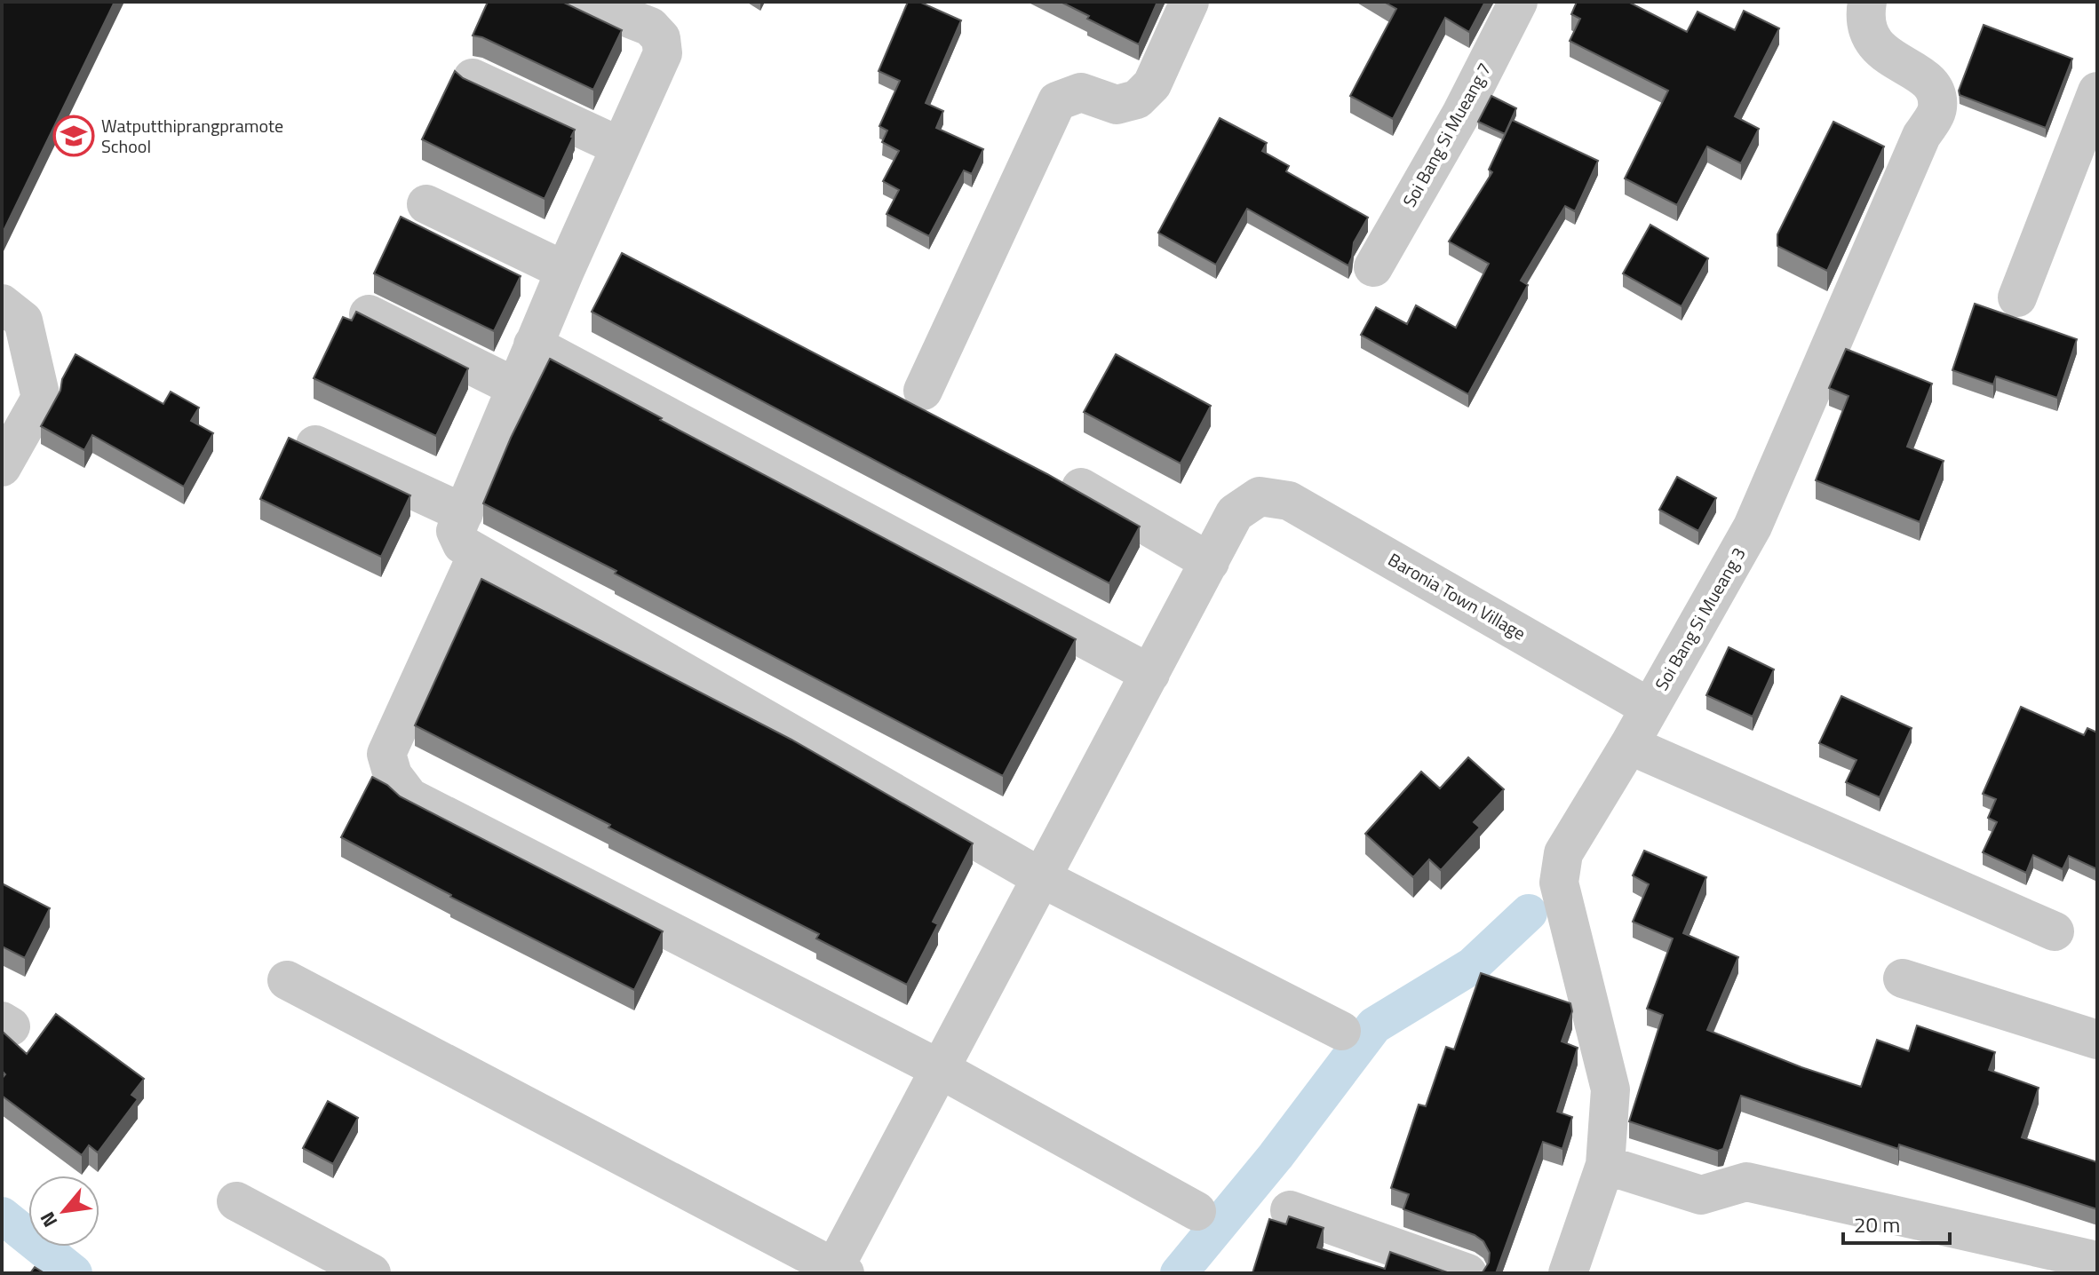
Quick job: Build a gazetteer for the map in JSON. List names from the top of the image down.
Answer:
{
  "streets": {
    "street": ["Soi Bang Si Mueang 7", "Baronia Town Village", "Soi Bang Si Mueang 3"]
  },
  "crossings": [
    ["Baronia Town Village", "Soi Bang Si Mueang 3"]
  ],
  "places": {
    "school or university": ["Watputthiprangpramote School"]
  },
  "scale_bar": "20 m",
  "north": "bottom left"
}
